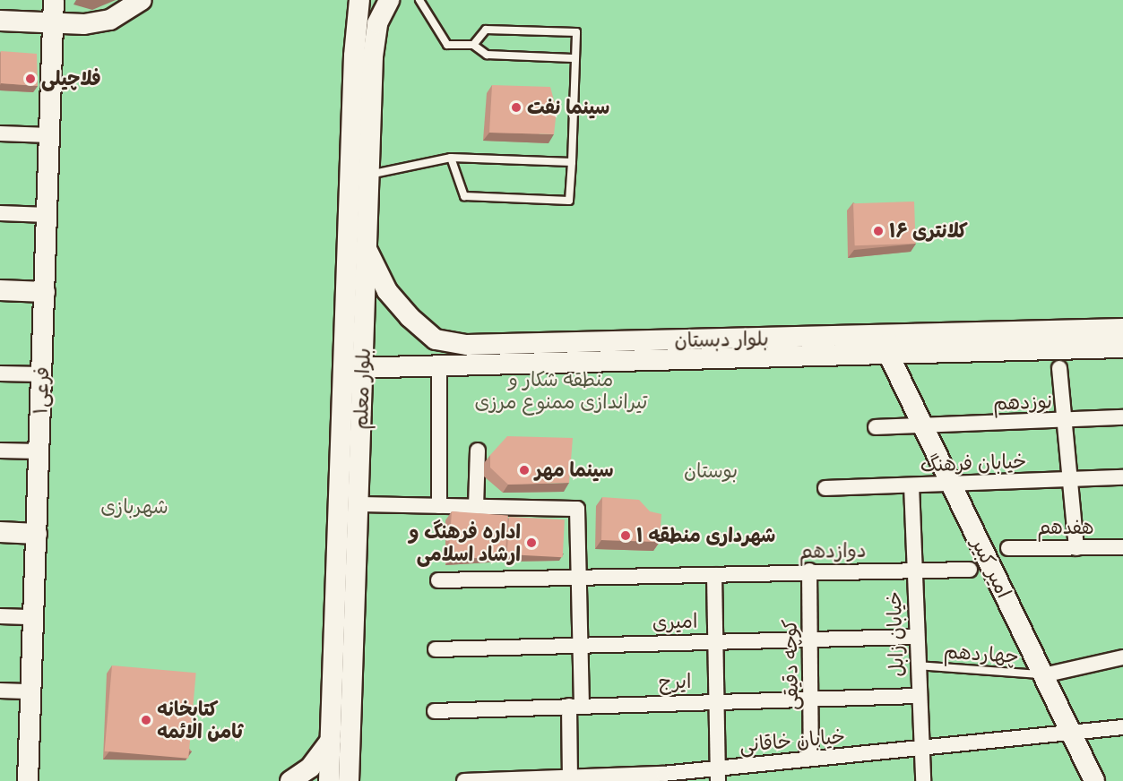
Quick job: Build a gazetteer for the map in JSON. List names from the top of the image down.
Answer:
{
  "streets": {
    "main road": [
      "بلوار دبستان",
      "بلوار معلم",
      "فرعی۱",
      "امیر کبیر"
    ],
    "street": [
      "نوزدهم",
      "خیابان فرهنگ",
      "هفدهم",
      "دوازدهم",
      "امیری",
      "خیابان زابل",
      "کوچه دقیقی",
      "ایرج",
      "خیابان خاقانی"
    ],
    "lane": ["چهاردهم"]
  },
  "crossings": [
    ["بلوار دبستان", "بلوار معلم"],
    ["بلوار دبستان", "امیر کبیر"],
    ["نوزدهم", "امیر کبیر"],
    ["خیابان فرهنگ", "امیر کبیر"],
    ["خیابان فرهنگ", "خیابان زابل"],
    ["دوازدهم", "خیابان زابل"],
    ["دوازدهم", "کوچه دقیقی"],
    ["امیر کبیر", "چهاردهم"],
    ["امیر کبیر", "خیابان خاقانی"],
    ["امیری", "خیابان زابل"],
    ["امیری", "کوچه دقیقی"],
    ["خیابان زابل", "چهاردهم"],
    ["خیابان زابل", "ایرج"],
    ["خیابان زابل", "خیابان خاقانی"],
    ["کوچه دقیقی", "ایرج"],
    ["کوچه دقیقی", "خیابان خاقانی"]
  ],
  "parks": ["منطقه شکار و تیراندازی ممنوع مرزی", "بوستان", "شهربازی"],
  "places": [
    "فلاچیلی",
    "سینما نفت",
    "کلانتری ۱۶",
    "سینما مهر",
    "شهرداری منطقه ۱",
    "اداره فرهنگ و ارشاد اسلامی",
    "کتابخانه ثامن الائمه"
  ]
}
